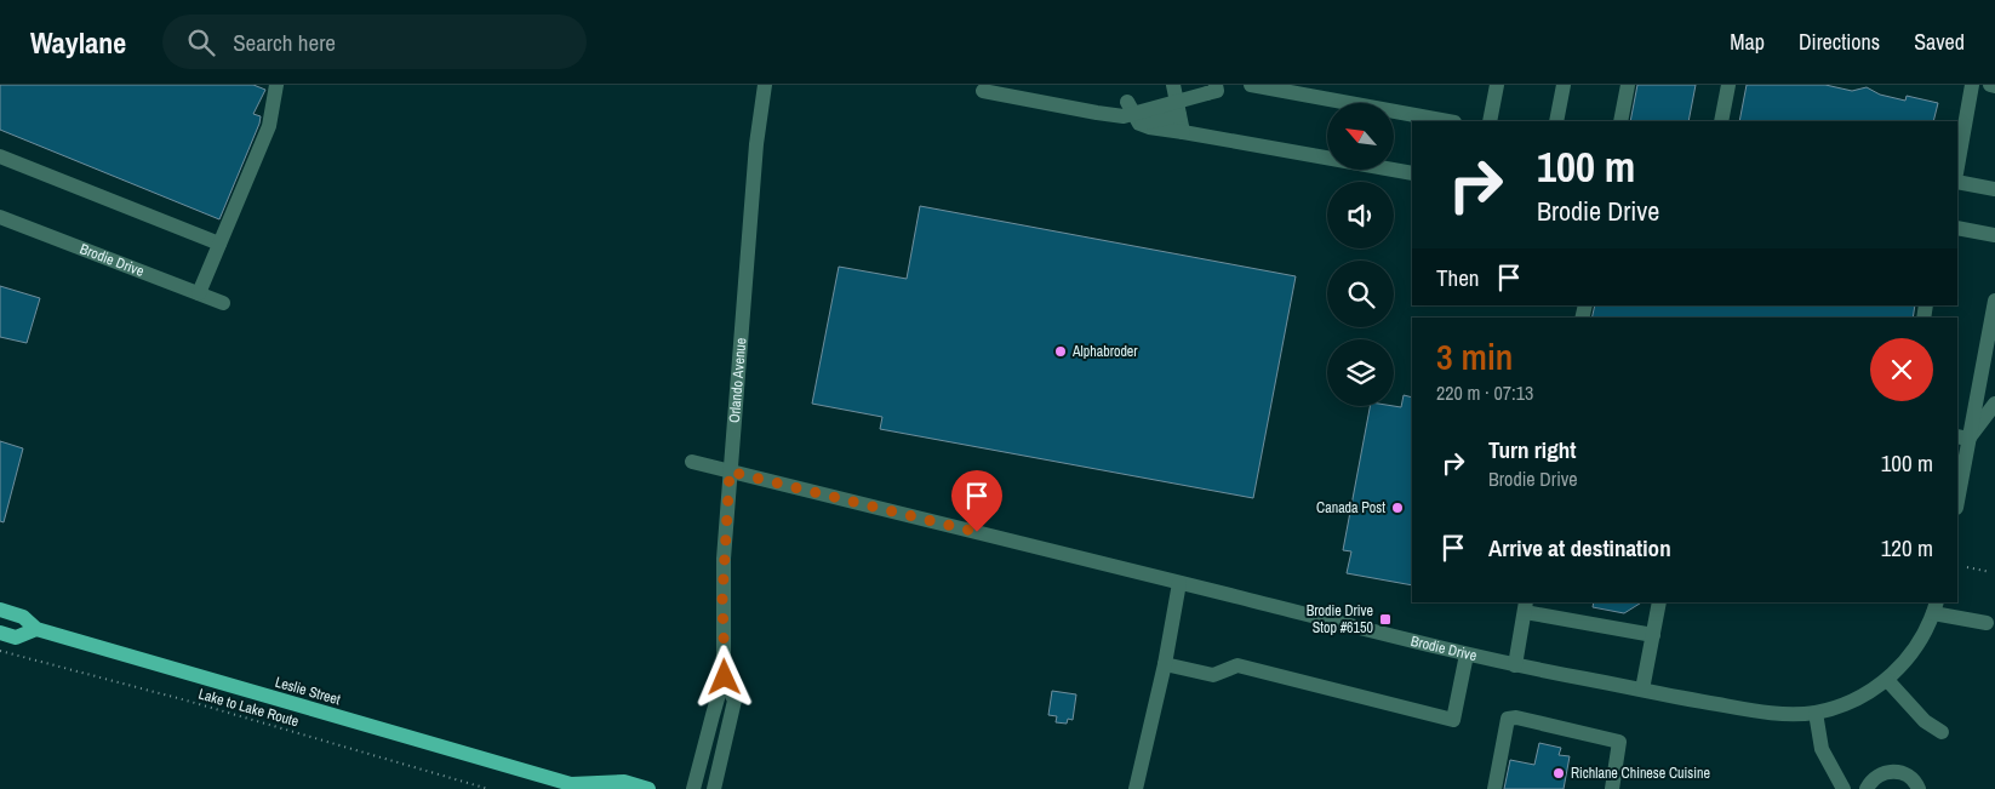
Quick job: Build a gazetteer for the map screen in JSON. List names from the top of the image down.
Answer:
{
  "streets": {
    "main road": ["Leslie Street"],
    "street": ["Brodie Drive", "Orlando Avenue"],
    "path": ["Lake to Lake Route"]
  },
  "crossings": [
    ["Brodie Drive", "Orlando Avenue"]
  ],
  "places": {
    "other": ["Alphabroder", "Canada Post", "Richlane Chinese Cuisine"],
    "transit": ["Brodie Drive Stop #6150"]
  },
  "north": "top left",
  "page": {
    "header": "Waylane",
    "search": "Search here",
    "nav": ["Map", "Directions", "Saved"],
    "turn": ["100 m", "Brodie Drive"],
    "then": "Then",
    "heading": ["3 min", "220 m · 07:13"],
    "list": [
      {
        "name": "Turn right",
        "note": "Brodie Drive",
        "value": "100 m"
      },
      {
        "name": "Arrive at destination",
        "value": "120 m"
      }
    ]
  }
}
